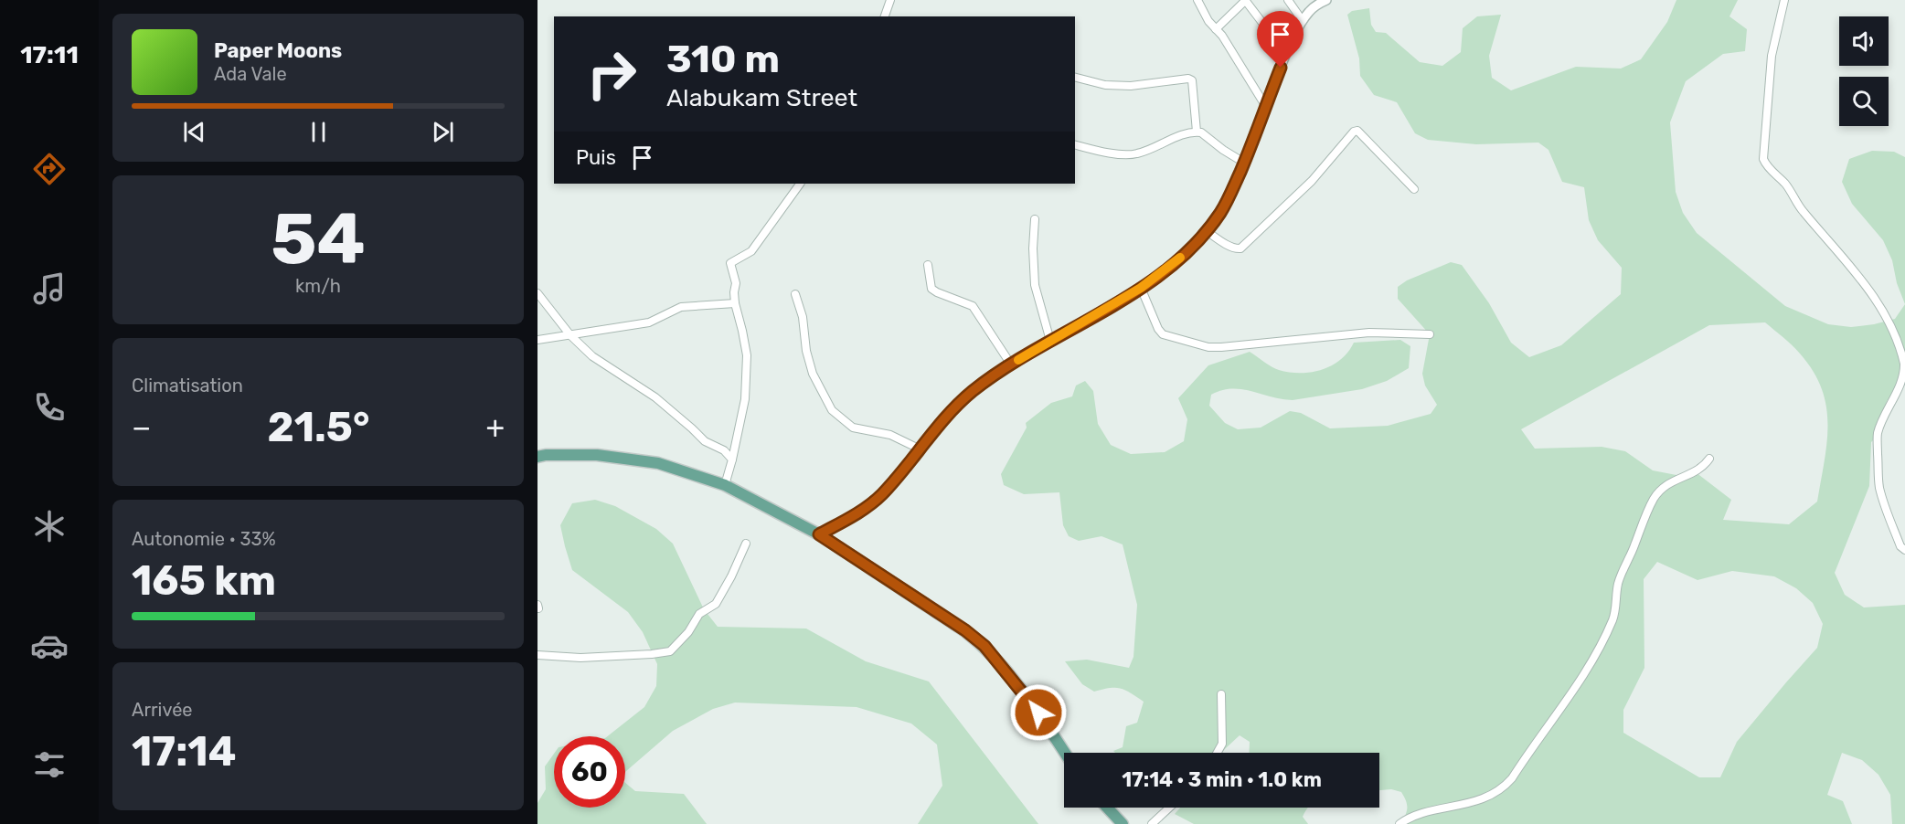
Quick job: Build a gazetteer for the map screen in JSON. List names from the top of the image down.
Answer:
{
  "page": {
    "tabs": "17:11",
    "turn": ["310 m", "Alabukam Street"],
    "song": ["Paper Moons", "Ada Vale"],
    "then": "Puis",
    "tile": [
      ["54", "km/h"],
      "Climatisation",
      ["Autonomie · 33%", "165 km"],
      ["Arrivée", "17:14"]
    ],
    "heat": ["−", "21.5°", "+"],
    "limit": "60",
    "trip": "17:14 · 3 min · 1.0 km"
  }
}
